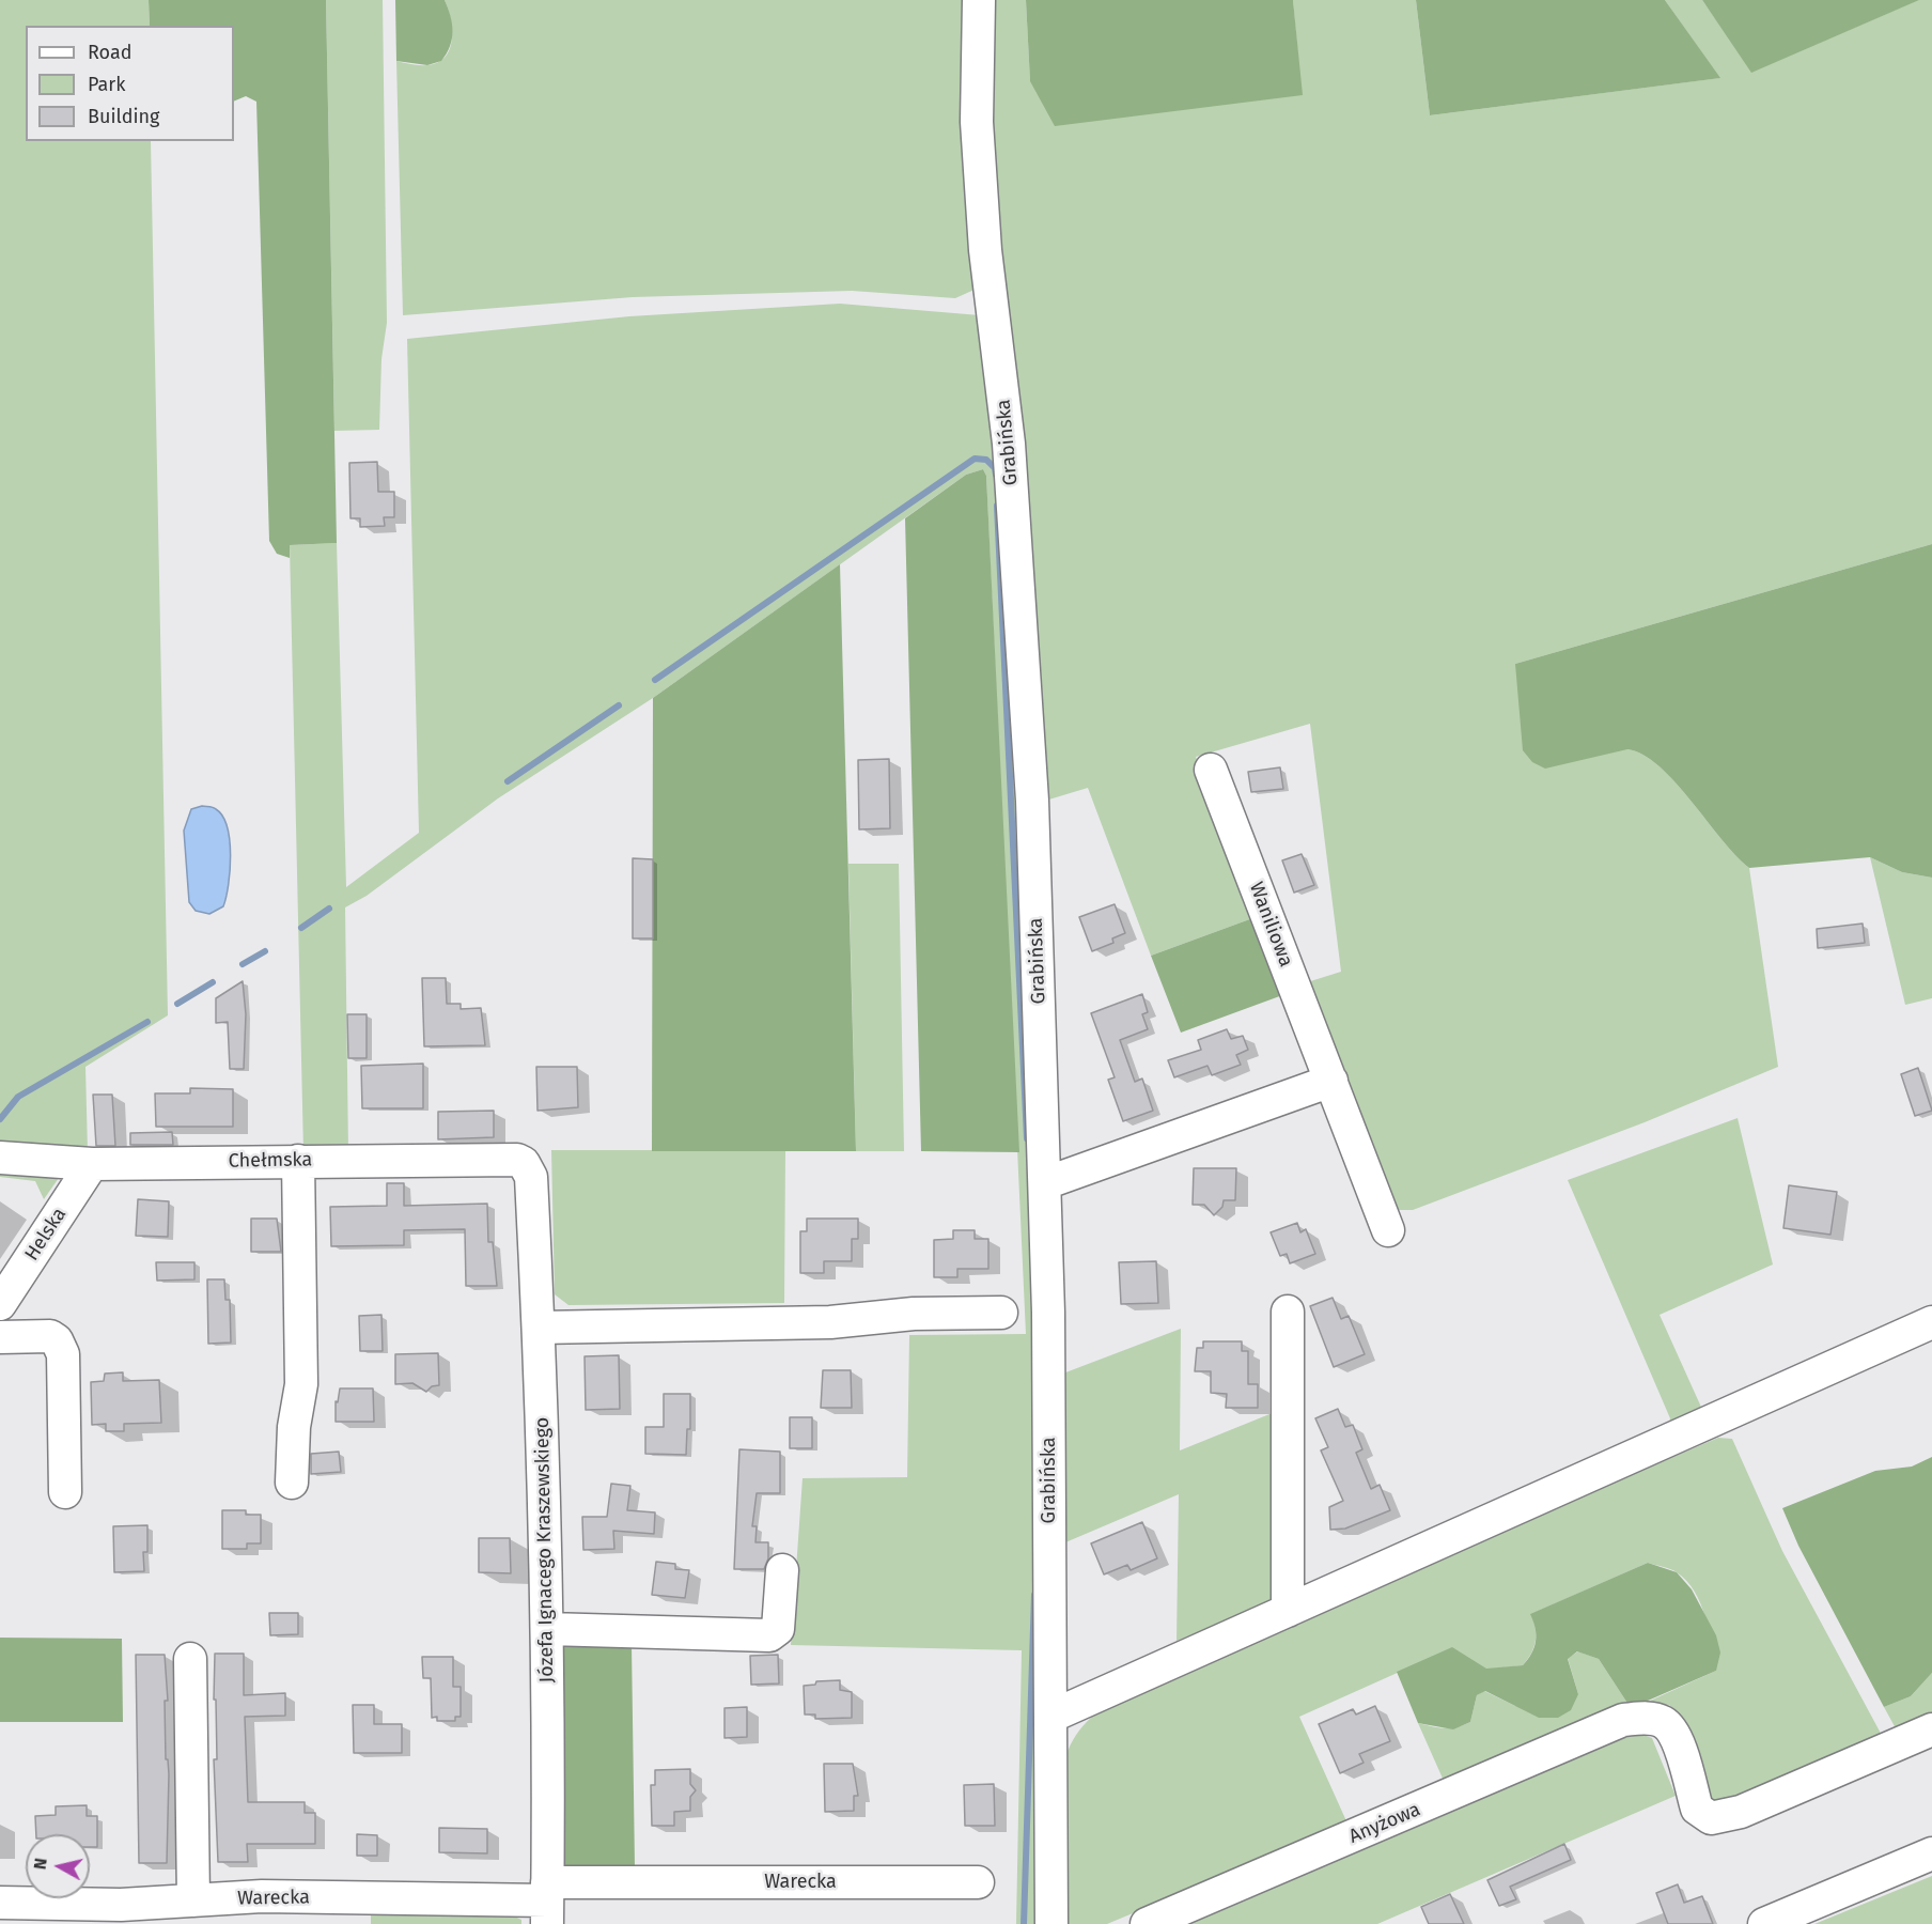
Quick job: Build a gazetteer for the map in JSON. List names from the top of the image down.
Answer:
{
  "streets": {
    "street": [
      "Grabińska",
      "Waniliowa",
      "Chełmska",
      "Helska",
      "Józefa Ignacego Kraszewskiego",
      "Anyżowa",
      "Warecka"
    ]
  },
  "crossings": [
    ["Chełmska", "Helska"],
    ["Chełmska", "Józefa Ignacego Kraszewskiego"],
    ["Józefa Ignacego Kraszewskiego", "Warecka"]
  ],
  "legend": ["Road", "Park", "Building"],
  "north": "left"
}
